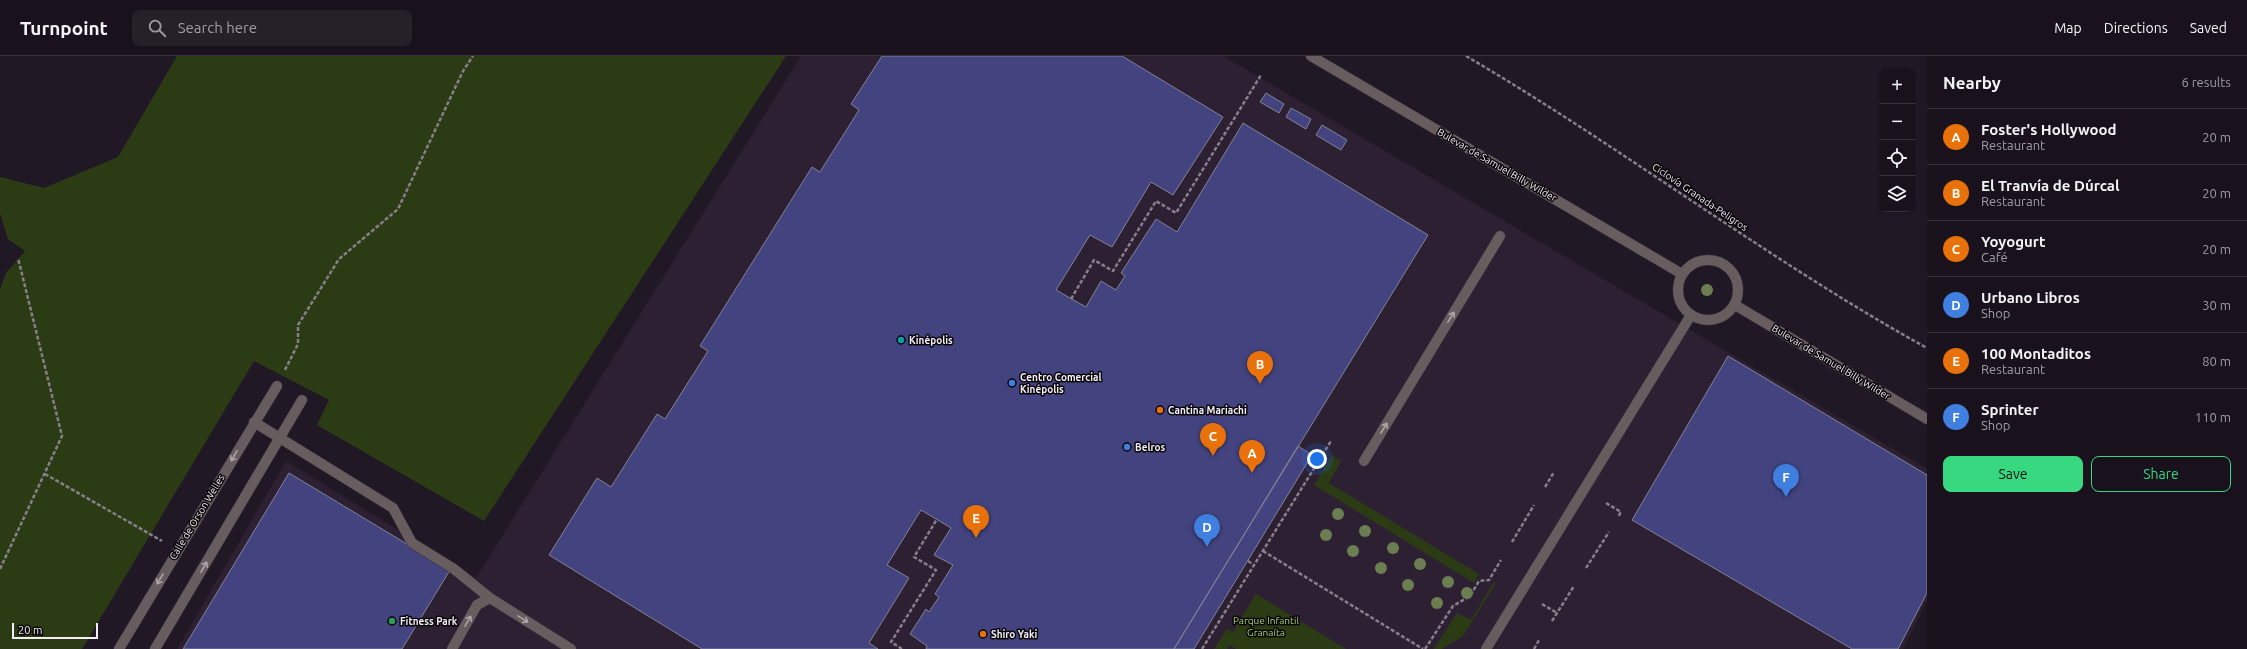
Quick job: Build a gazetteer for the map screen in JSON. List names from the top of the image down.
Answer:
{
  "streets": {
    "street": ["Bulevar de Samuel Billy Wilder", "Calle de Orson Welles"],
    "path": ["Ciclovía Granada-Peligros"]
  },
  "parks": ["Parque Infantil Granaíta"],
  "places": [
    "Kinépolis",
    "Centro Comercial Kinépolis",
    "Cantina Mariachi",
    "Belros",
    "Fitness Park",
    "Shiro Yaki"
  ],
  "scale_bar": "20 m",
  "page": {
    "header": "Turnpoint",
    "search": "Search here",
    "nav": ["Map", "Directions", "Saved"],
    "heading": ["Nearby", "6 results"],
    "map_buttons": ["+", "−"],
    "list": [
      {
        "mark": "A",
        "name": "Foster's Hollywood",
        "note": "Restaurant",
        "value": "20 m"
      },
      {
        "mark": "B",
        "name": "El Tranvía de Dúrcal",
        "note": "Restaurant",
        "value": "20 m"
      },
      {
        "mark": "C",
        "name": "Yoyogurt",
        "note": "Café",
        "value": "20 m"
      },
      {
        "mark": "D",
        "name": "Urbano Libros",
        "note": "Shop",
        "value": "30 m"
      },
      {
        "mark": "E",
        "name": "100 Montaditos",
        "note": "Restaurant",
        "value": "80 m"
      },
      {
        "mark": "F",
        "name": "Sprinter",
        "note": "Shop",
        "value": "110 m"
      }
    ],
    "pins": [
      "B",
      "C",
      "A",
      "F",
      "E",
      "D"
    ],
    "buttons": ["Save", "Share"],
    "scale": "20 m"
  }
}
